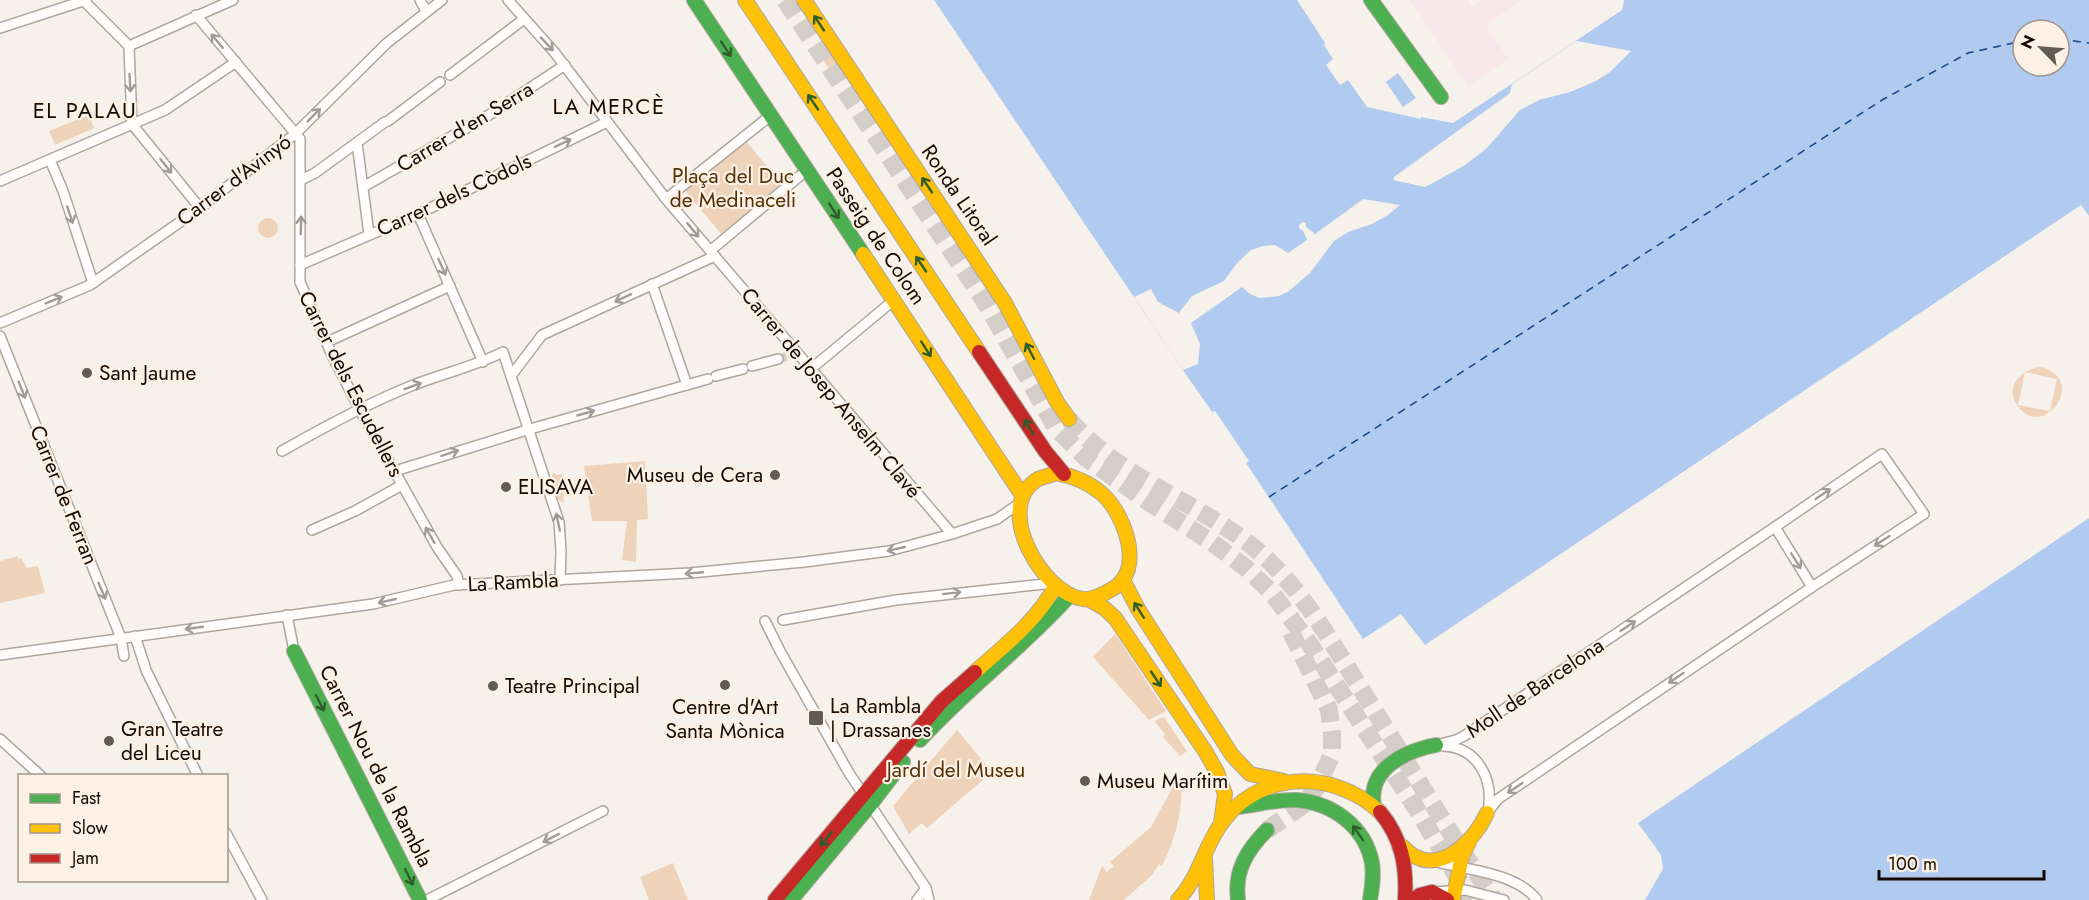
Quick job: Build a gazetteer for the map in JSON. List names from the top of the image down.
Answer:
{
  "streets": {
    "main road": ["Ronda Litoral", "Passeig de Colom", "Carrer Nou de la Rambla"],
    "street": [
      "Carrer d'en Serra",
      "Carrer d'Avinyó",
      "Carrer dels Còdols",
      "Carrer dels Escudellers",
      "Carrer de Josep Anselm Clavé",
      "Carrer de Ferran",
      "La Rambla",
      "Moll de Barcelona"
    ]
  },
  "crossings": [
    ["Carrer d'en Serra", "Carrer de Josep Anselm Clavé"],
    ["Carrer d'Avinyó", "Carrer dels Escudellers"],
    ["Carrer dels Còdols", "Carrer dels Escudellers"],
    ["Carrer dels Còdols", "Carrer de Josep Anselm Clavé"],
    ["Passeig de Colom", "La Rambla"],
    ["Carrer dels Escudellers", "La Rambla"],
    ["Carrer de Josep Anselm Clavé", "La Rambla"],
    ["Carrer de Ferran", "La Rambla"]
  ],
  "one_way": [
    "Carrer dels Còdols",
    "Ronda Litoral",
    "Carrer dels Escudellers",
    "Carrer de Ferran",
    "La Rambla",
    "Carrer Nou de la Rambla"
  ],
  "districts": ["LA MERCÈ", "EL PALAU"],
  "parks": ["Plaça del Duc de Medinaceli", "Jardí del Museu"],
  "places": {
    "other": [
      "Sant Jaume",
      "Museu de Cera",
      "ELISAVA",
      "Centre d'Art Santa Mònica",
      "Teatre Principal",
      "Gran Teatre del Liceu",
      "Museu Marítim"
    ],
    "transit": ["La Rambla | Drassanes"]
  },
  "legend": ["Fast", "Slow", "Jam"],
  "scale_bar": "100 m",
  "north": "top left"
}
